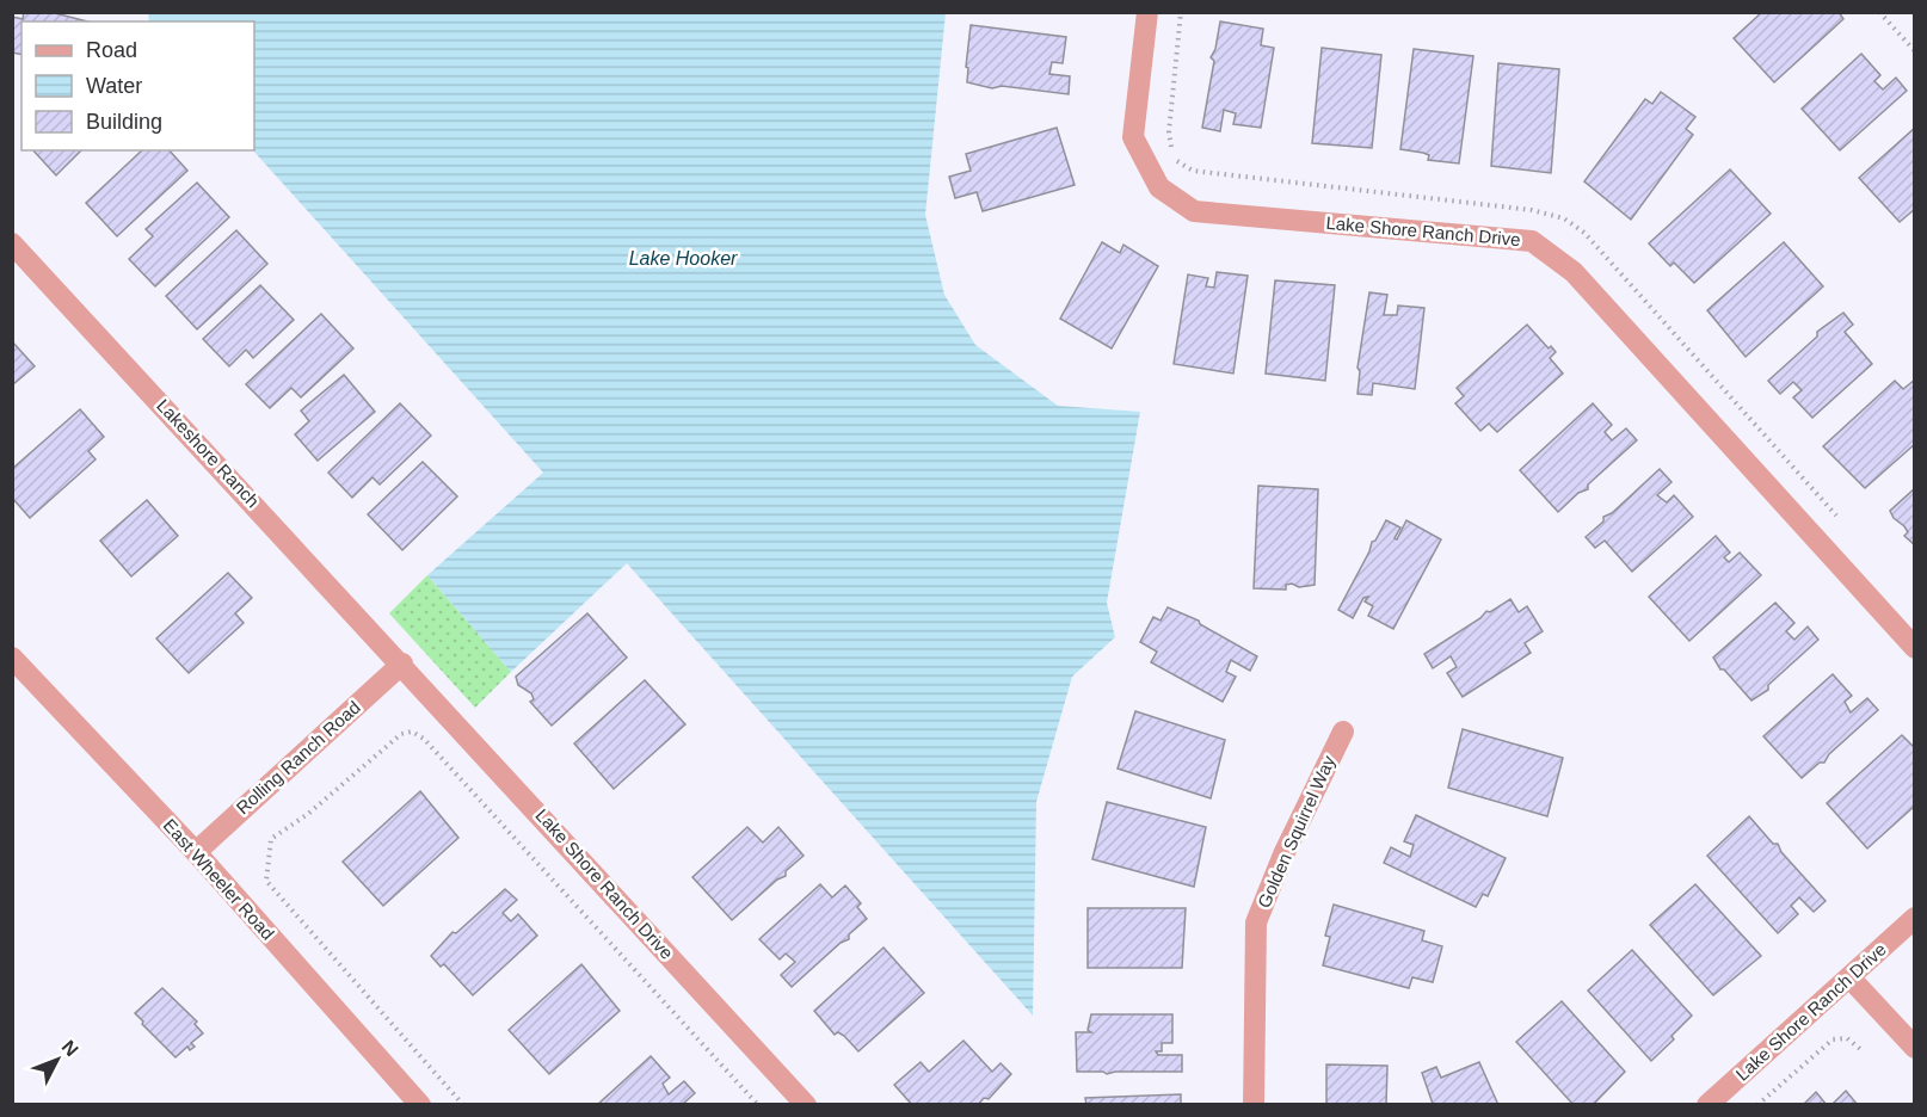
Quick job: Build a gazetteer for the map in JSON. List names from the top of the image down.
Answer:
{
  "streets": {
    "street": [
      "Lake Shore Ranch Drive",
      "Lakeshore Ranch",
      "Rolling Ranch Road",
      "Golden Squirrel Way",
      "East Wheeler Road"
    ]
  },
  "crossings": [
    ["Lake Shore Ranch Drive", "Lakeshore Ranch"],
    ["Lake Shore Ranch Drive", "Rolling Ranch Road"],
    ["Lakeshore Ranch", "Rolling Ranch Road"],
    ["Rolling Ranch Road", "East Wheeler Road"]
  ],
  "water": ["Lake Hooker"],
  "legend": ["Road", "Water", "Building"],
  "north": "top right"
}
